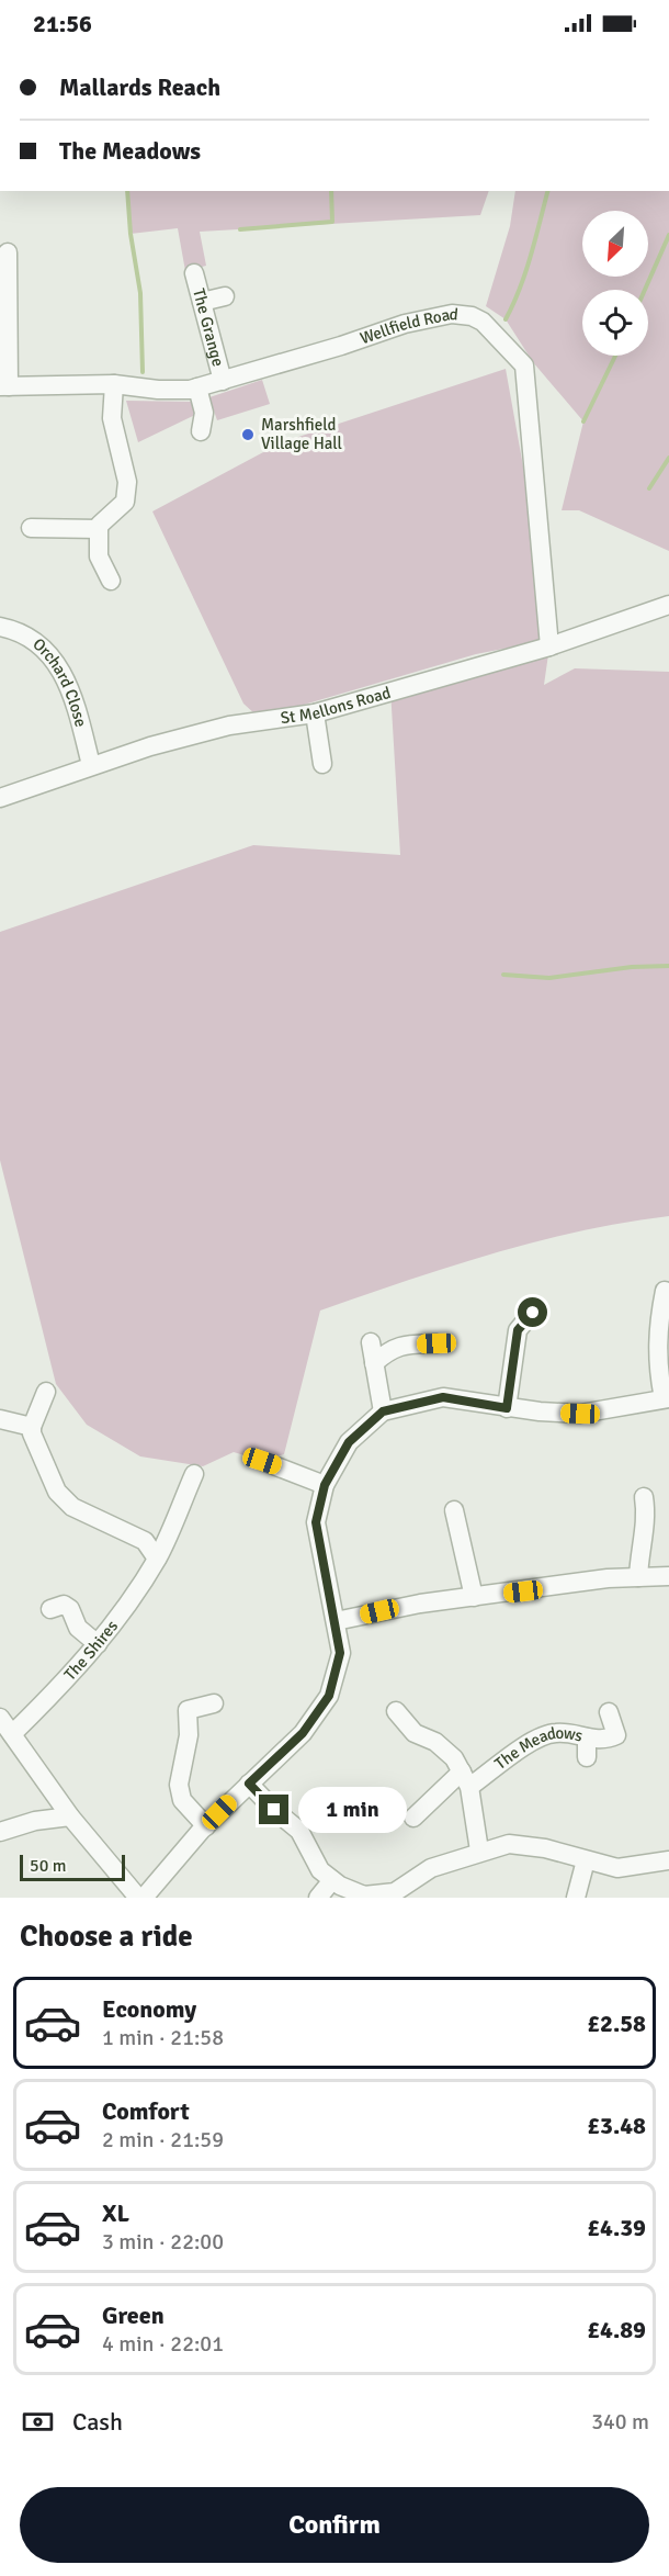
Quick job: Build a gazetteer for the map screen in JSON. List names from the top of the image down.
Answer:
{
  "streets": {
    "street": [
      "The Grange",
      "Wellfield Road",
      "Orchard Close",
      "St Mellons Road",
      "The Shires",
      "The Meadows"
    ]
  },
  "crossings": [
    ["The Grange", "Wellfield Road"],
    ["Wellfield Road", "St Mellons Road"],
    ["Orchard Close", "St Mellons Road"]
  ],
  "places": ["Marshfield Village Hall"],
  "scale_bar": "50 m",
  "north": "bottom left",
  "page": {
    "status": "21:56",
    "banner": ["Mallards Reach", "The Meadows"],
    "bubble": "1 min",
    "scale": "50 m",
    "heading": "Choose a ride",
    "list": [
      {
        "name": "Economy",
        "note": "1 min · 21:58",
        "value": "£2.58"
      },
      {
        "name": "Comfort",
        "note": "2 min · 21:59",
        "value": "£3.48"
      },
      {
        "name": "XL",
        "note": "3 min · 22:00",
        "value": "£4.39"
      },
      {
        "name": "Green",
        "note": "4 min · 22:01",
        "value": "£4.89"
      }
    ],
    "pay": ["Cash", "340 m"],
    "buttons": "Confirm"
  }
}
